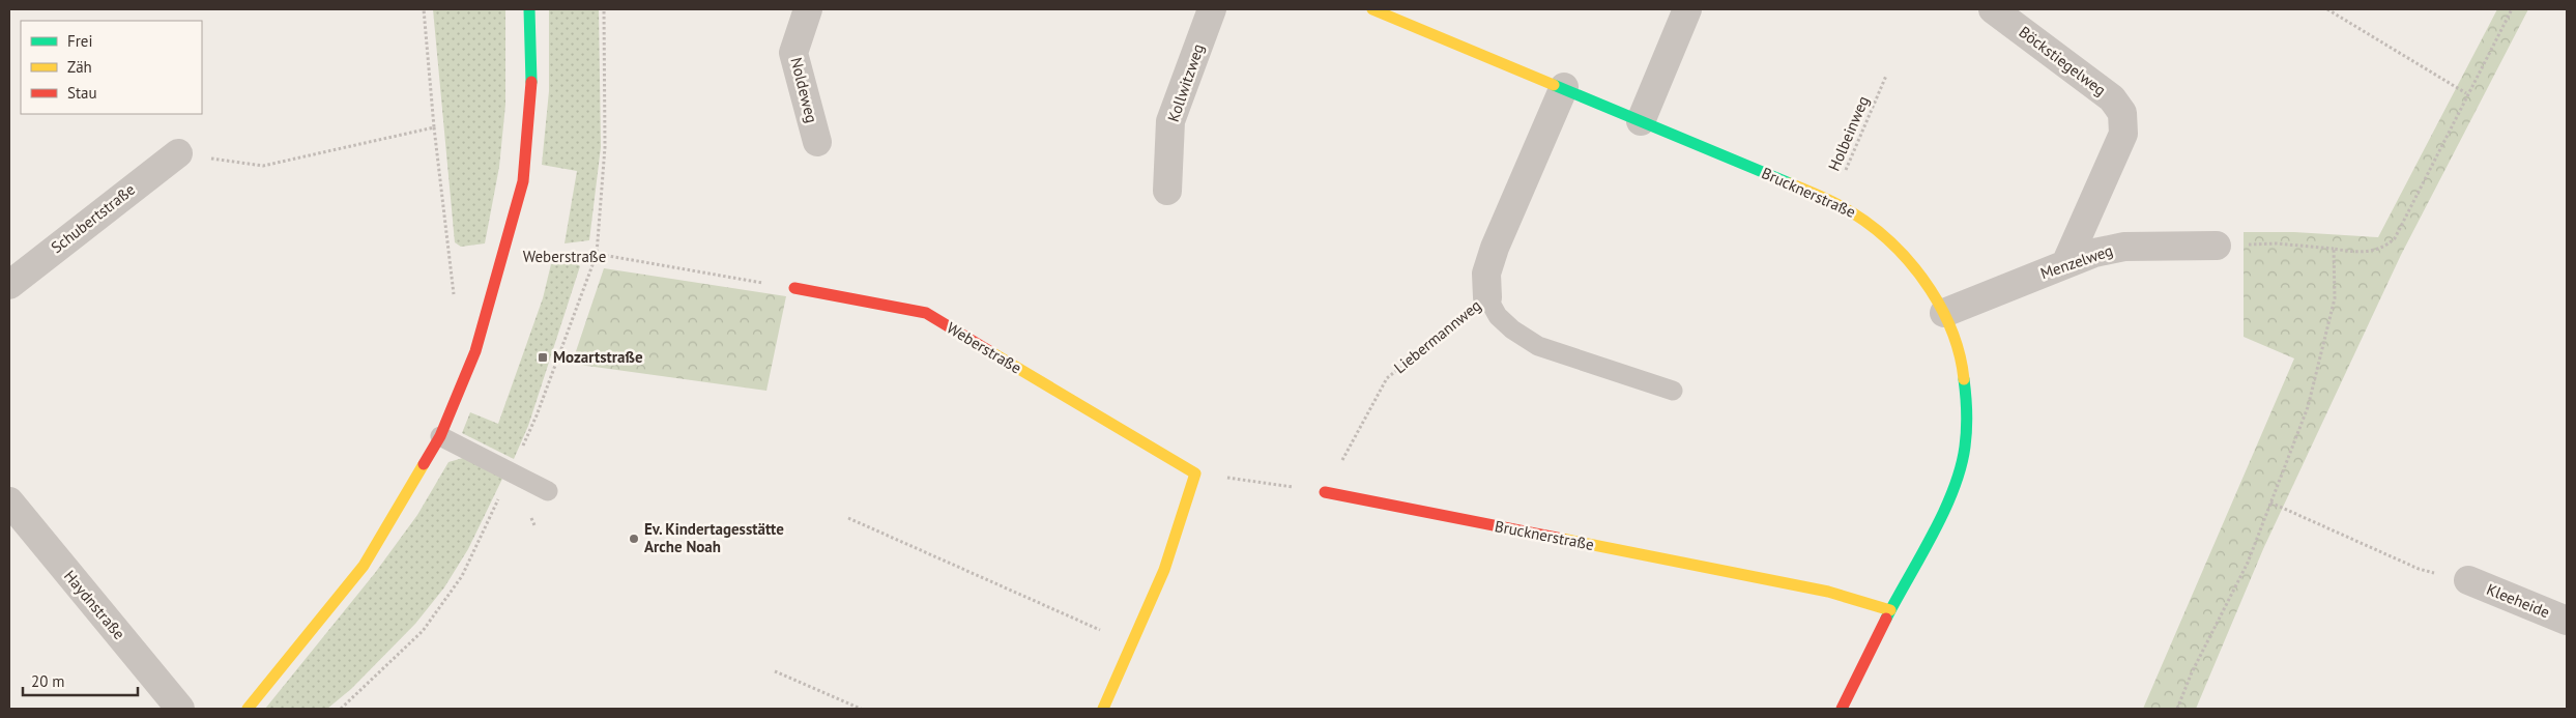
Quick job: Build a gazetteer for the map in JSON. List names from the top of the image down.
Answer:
{
  "streets": {
    "street": [
      "Böckstiegelweg",
      "Kollwitzweg",
      "Noldeweg",
      "Brucknerstraße",
      "Schubertstraße",
      "Weberstraße",
      "Menzelweg",
      "Liebermannweg",
      "Kleeheide",
      "Haydnstraße"
    ],
    "path": ["Holbeinweg"]
  },
  "crossings": [
    ["Böckstiegelweg", "Menzelweg"],
    ["Holbeinweg", "Brucknerstraße"],
    ["Brucknerstraße", "Menzelweg"],
    ["Brucknerstraße", "Liebermannweg"]
  ],
  "places": {
    "transit": ["Mozartstraße"],
    "other": ["Ev. Kindertagesstätte Arche Noah"]
  },
  "legend": ["Frei", "Zäh", "Stau"],
  "scale_bar": "20 m"
}
